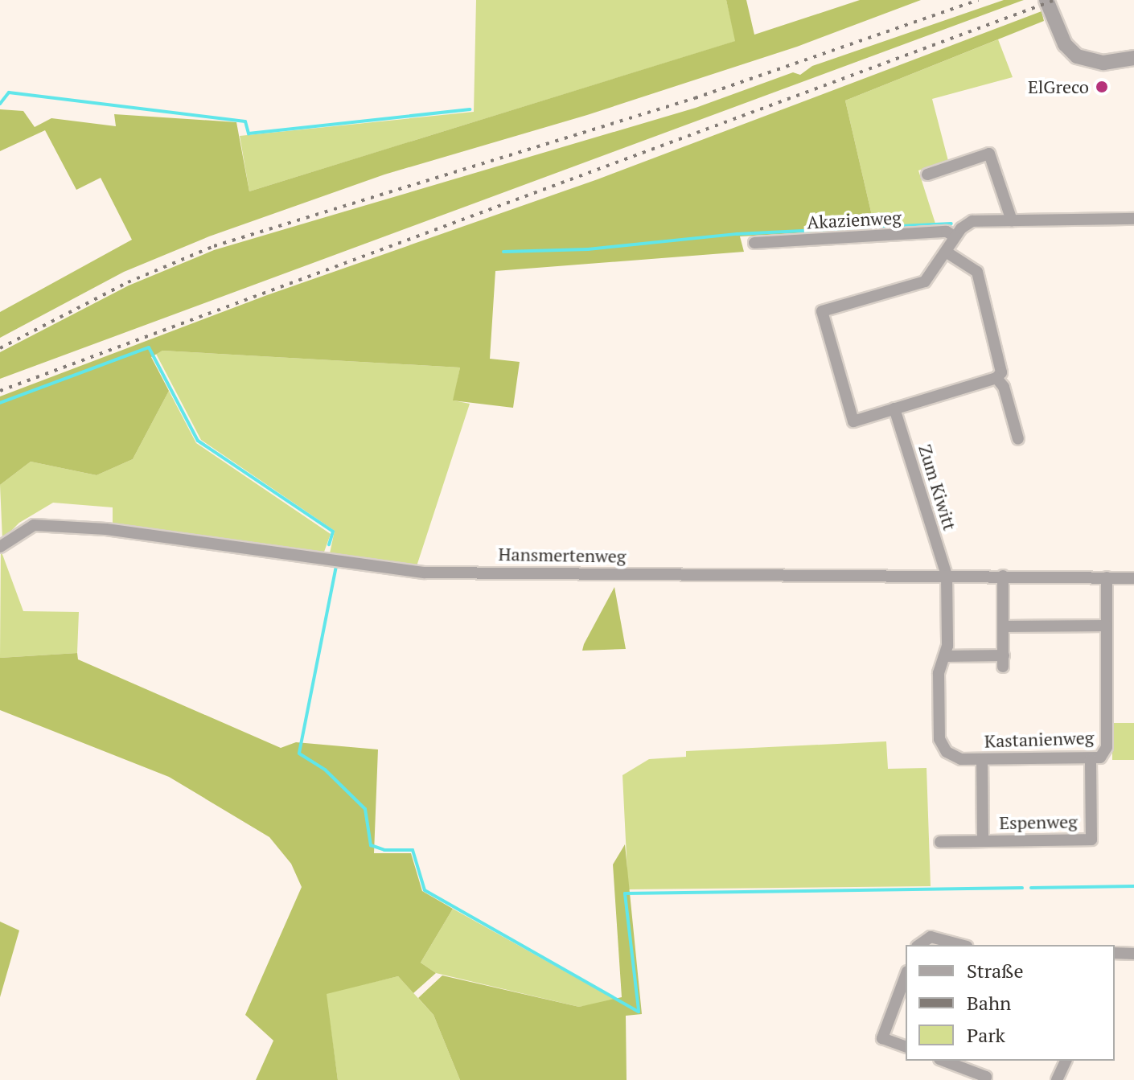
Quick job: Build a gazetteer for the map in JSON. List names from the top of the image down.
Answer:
{
  "streets": {
    "street": [
      "Akazienweg",
      "Zum Kiwitt",
      "Hansmertenweg",
      "Kastanienweg",
      "Espenweg"
    ]
  },
  "crossings": [
    ["Zum Kiwitt", "Hansmertenweg"],
    ["Zum Kiwitt", "Kastanienweg"],
    ["Hansmertenweg", "Kastanienweg"],
    ["Kastanienweg", "Espenweg"]
  ],
  "places": ["ElGreco"],
  "legend": ["Straße", "Bahn", "Park"]
}
